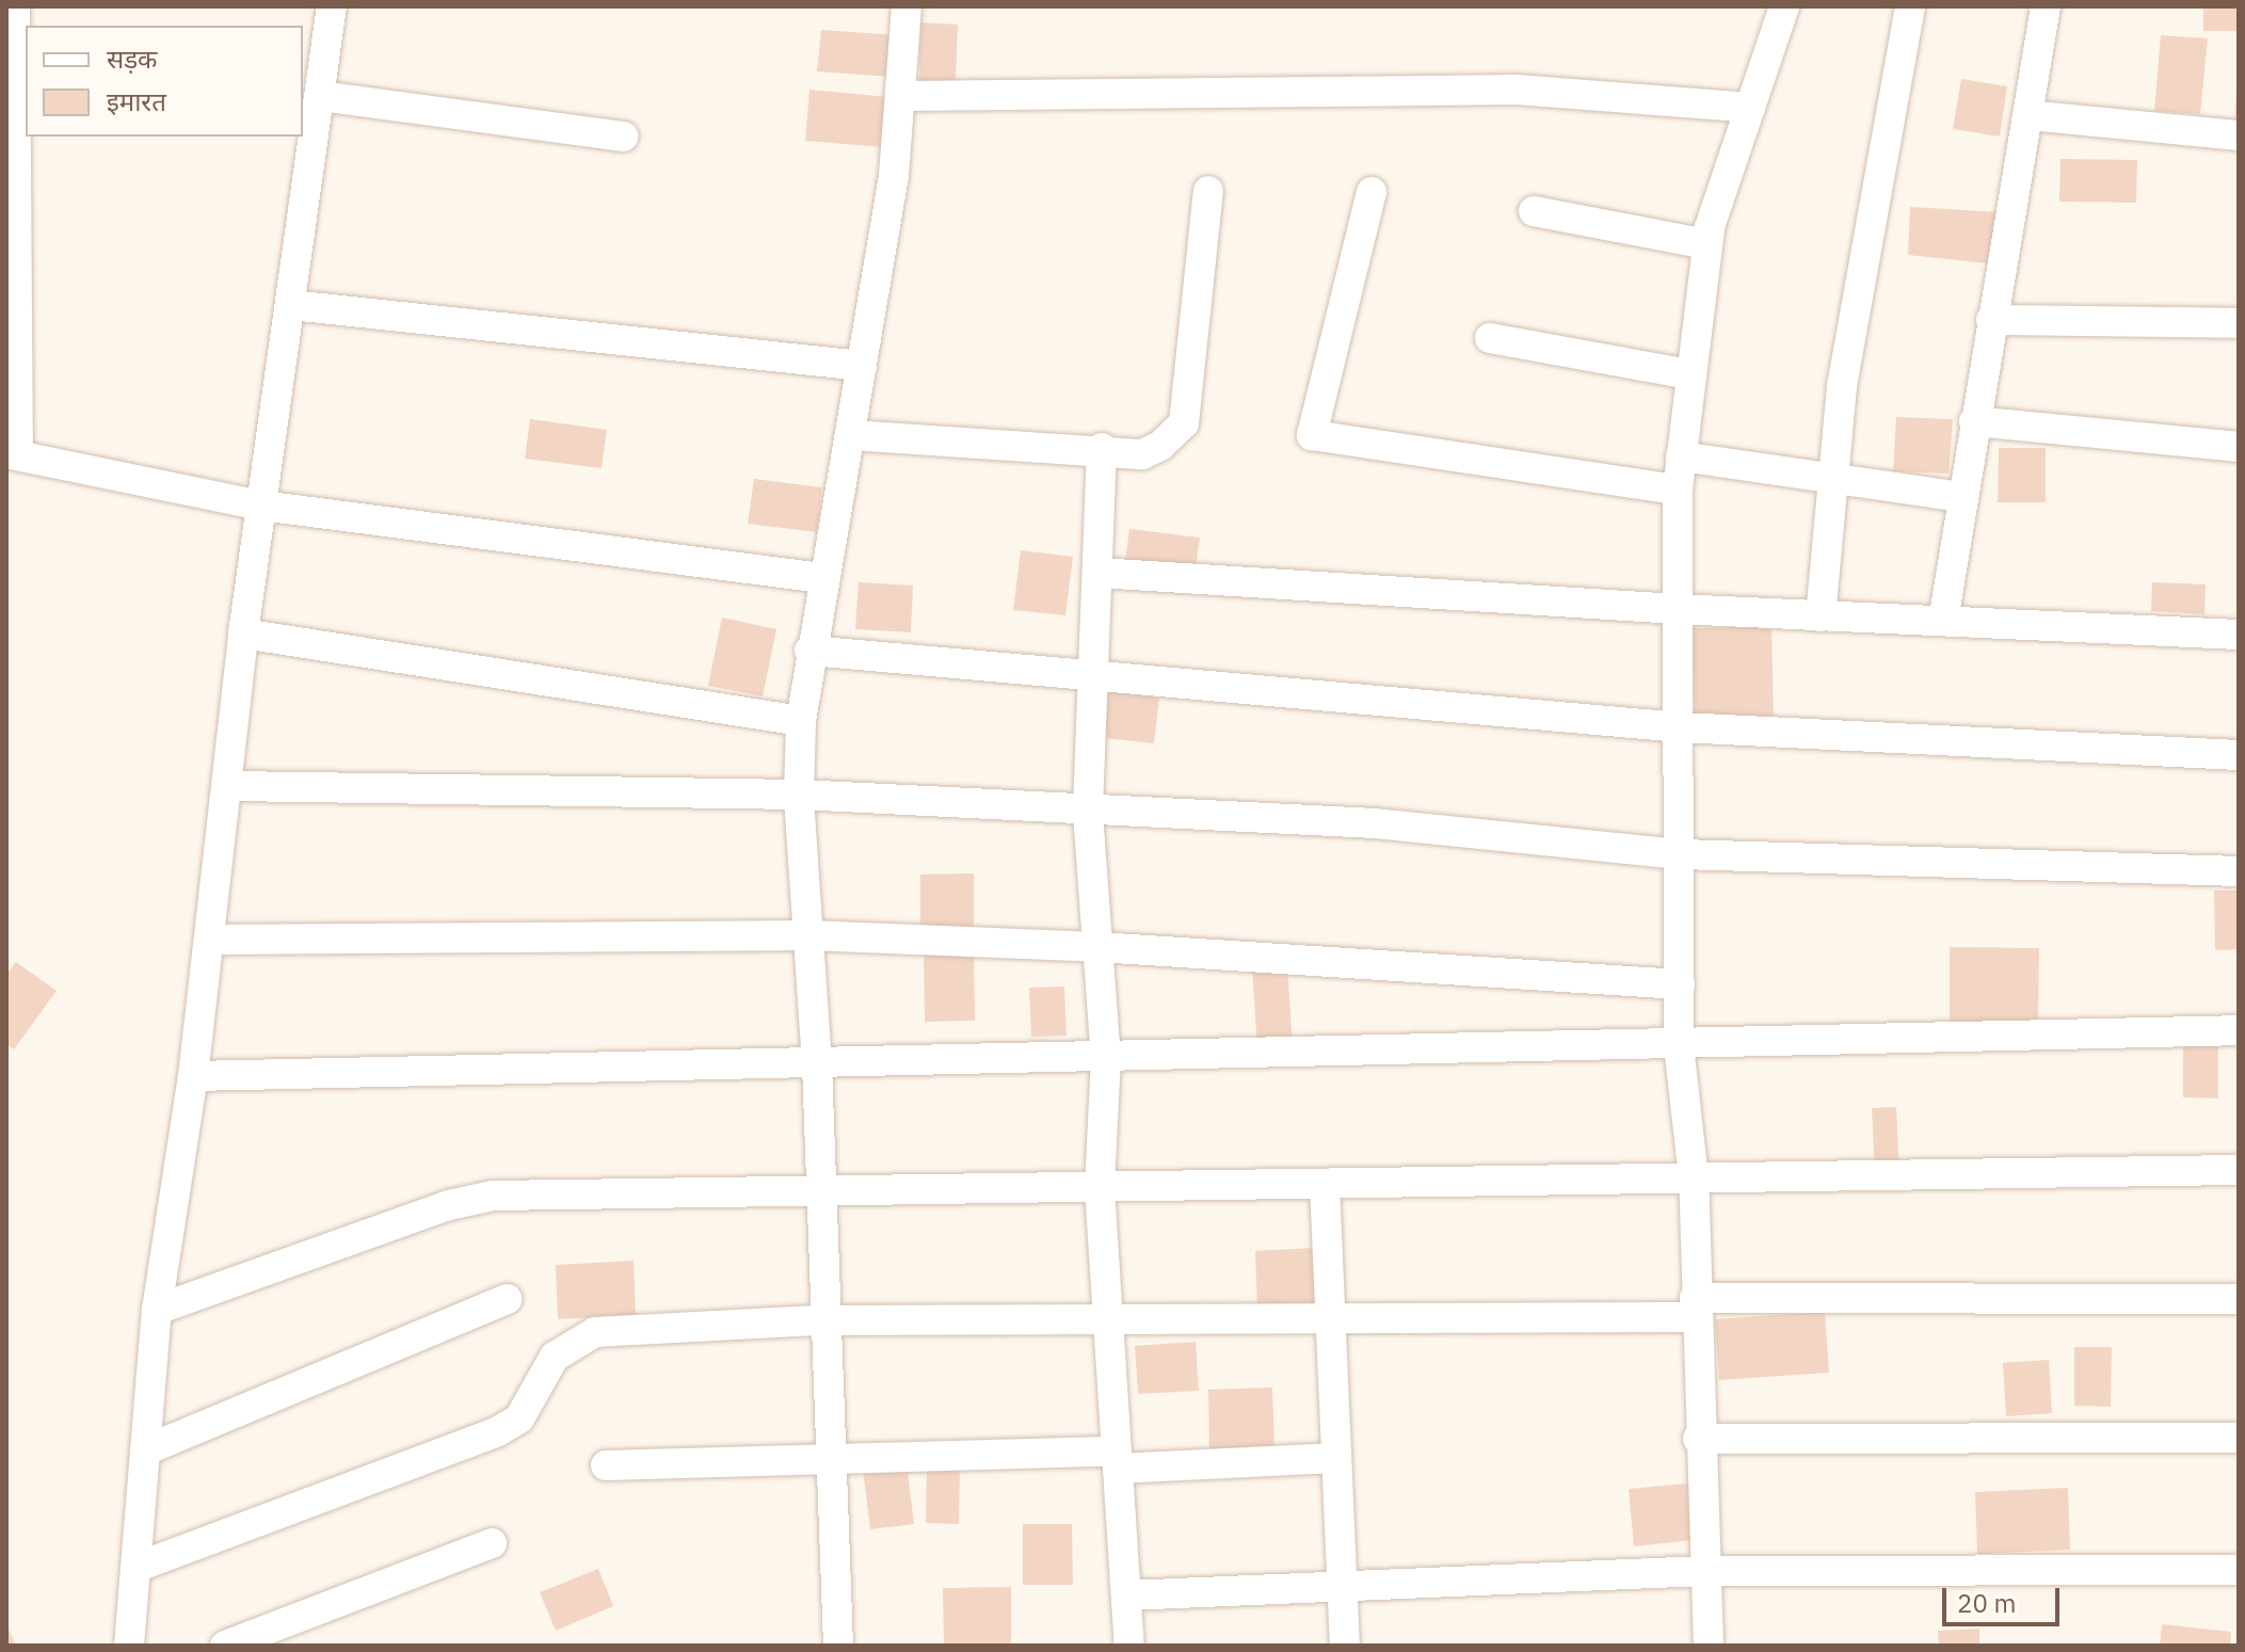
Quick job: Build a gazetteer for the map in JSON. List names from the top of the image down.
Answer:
{
  "legend": ["सड़क", "इमारत"],
  "scale_bar": "20 m"
}
